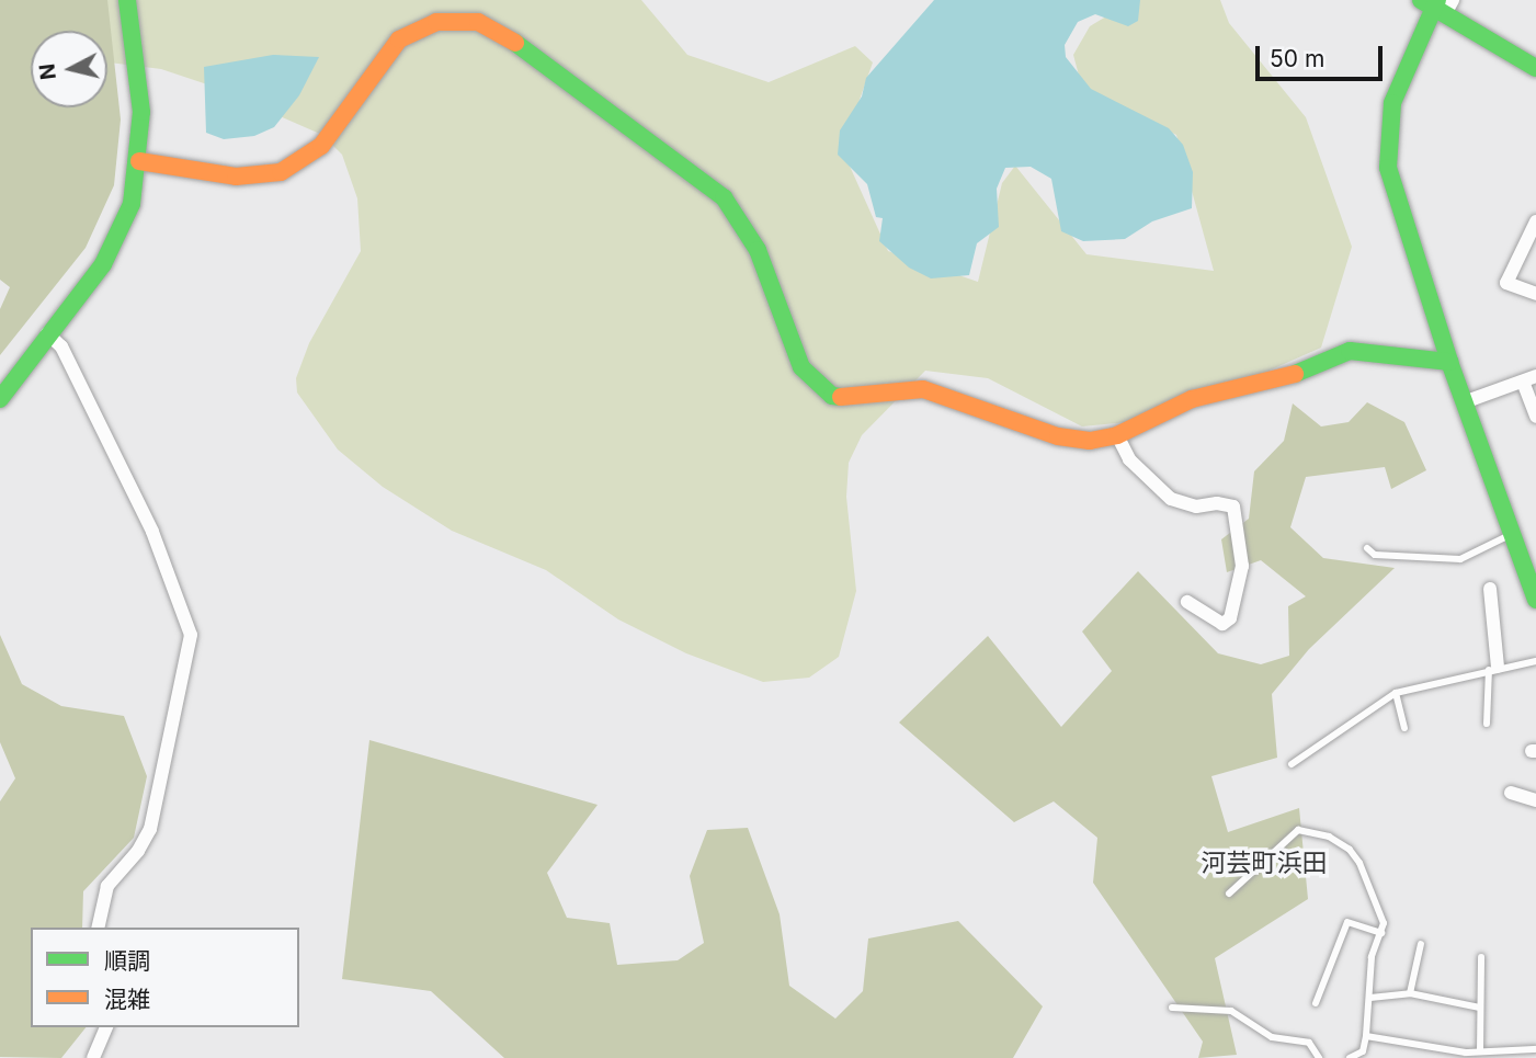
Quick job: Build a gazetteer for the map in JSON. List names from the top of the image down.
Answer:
{
  "districts": ["河芸町浜田"],
  "legend": ["順調", "混雑"],
  "scale_bar": "50 m",
  "north": "left"
}
